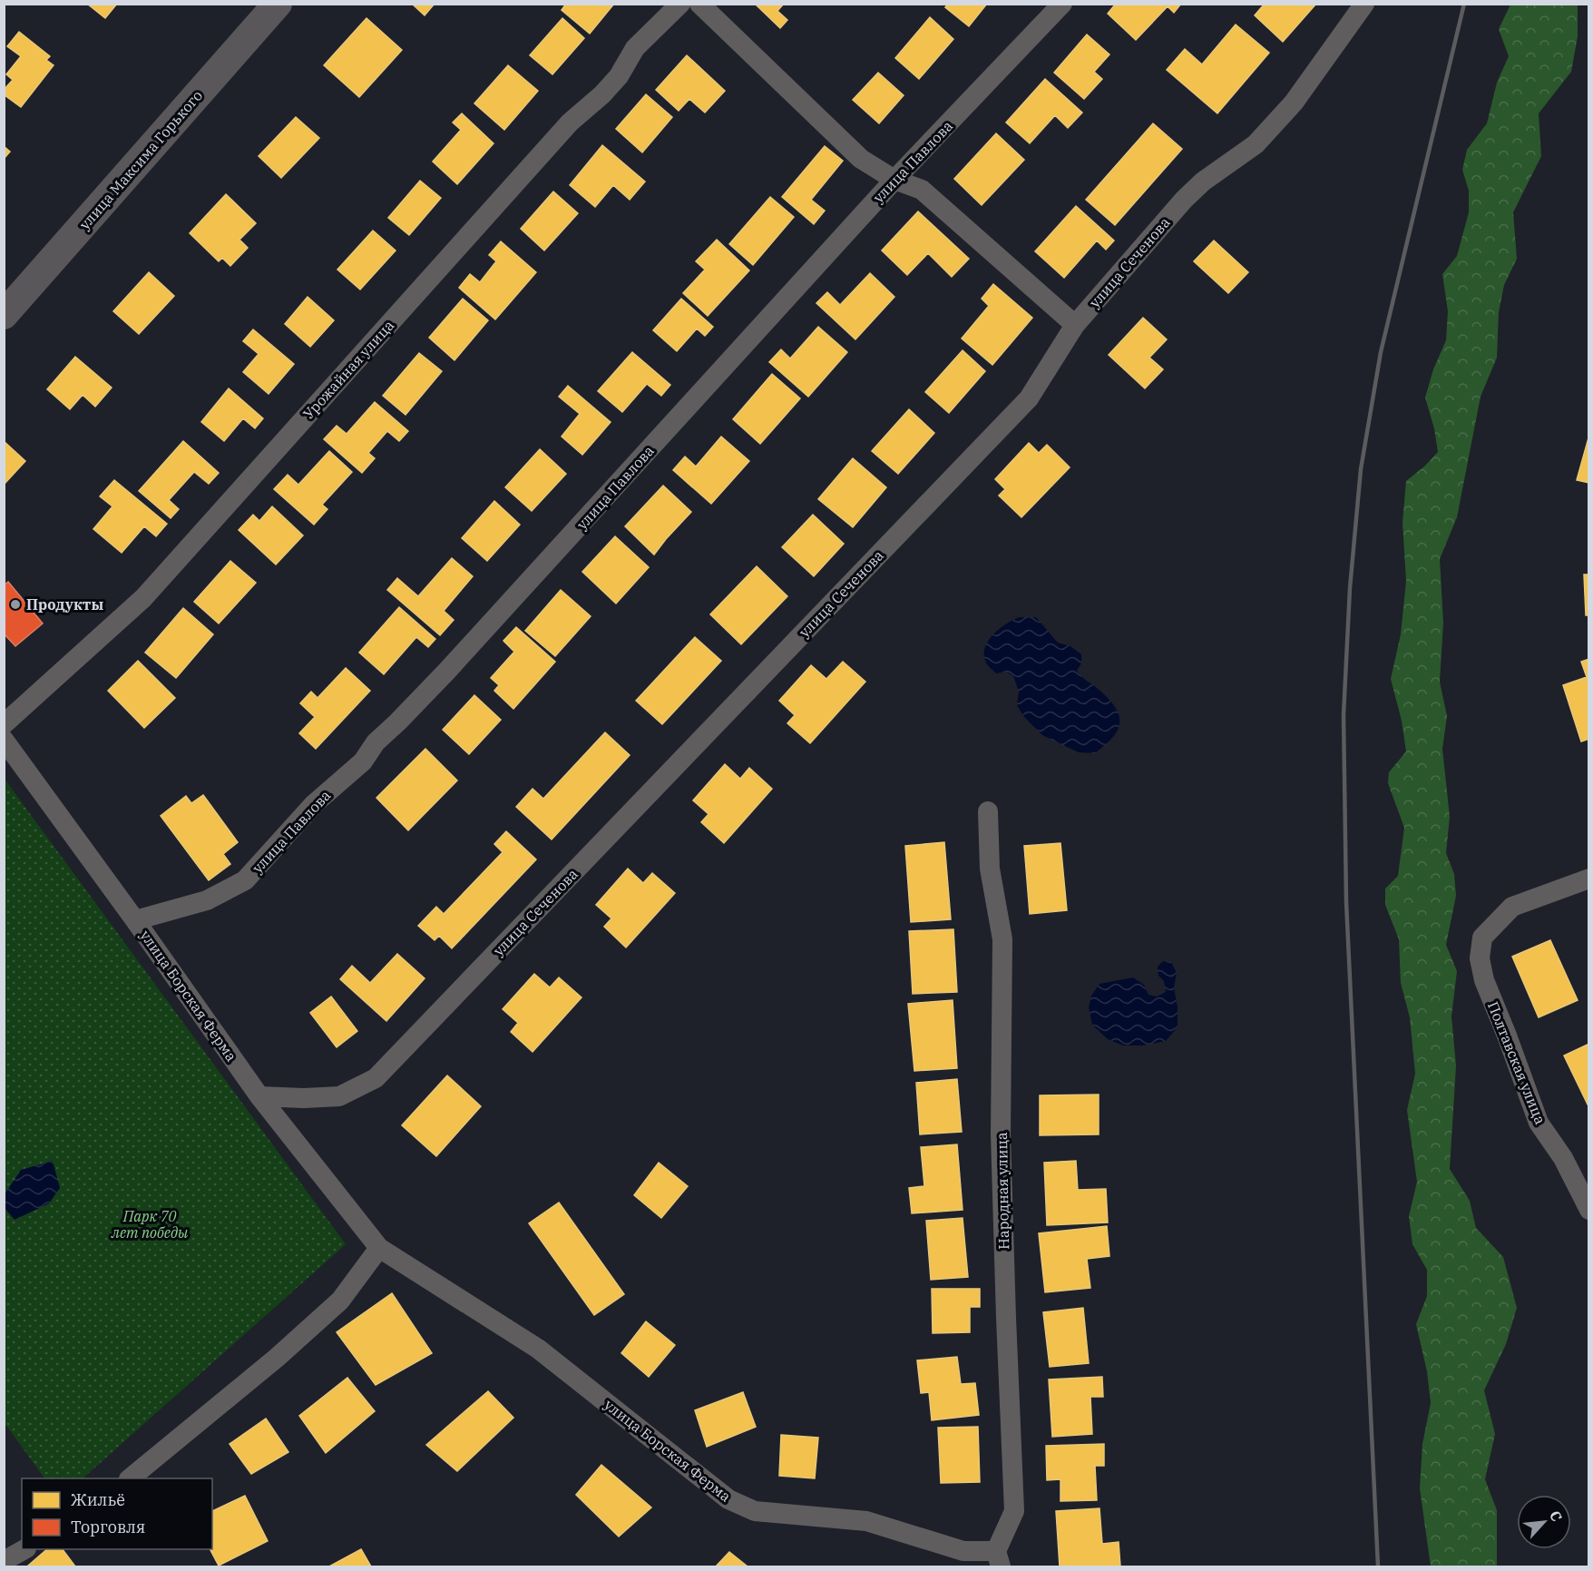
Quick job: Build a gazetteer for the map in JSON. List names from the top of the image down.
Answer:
{
  "streets": {
    "street": [
      "улица Максима Горького",
      "улица Павлова",
      "улица Сеченова",
      "Урожайная улица",
      "улица Борская Ферма",
      "Полтавская улица",
      "Народная улица"
    ]
  },
  "crossings": [
    ["улица Павлова", "улица Борская Ферма"],
    ["улица Сеченова", "улица Борская Ферма"],
    ["улица Борская Ферма", "Народная улица"]
  ],
  "parks": ["Парк 70 лет победы"],
  "places": ["Продукты"],
  "legend": ["Жильё", "Торговля"],
  "north": "top right"
}
